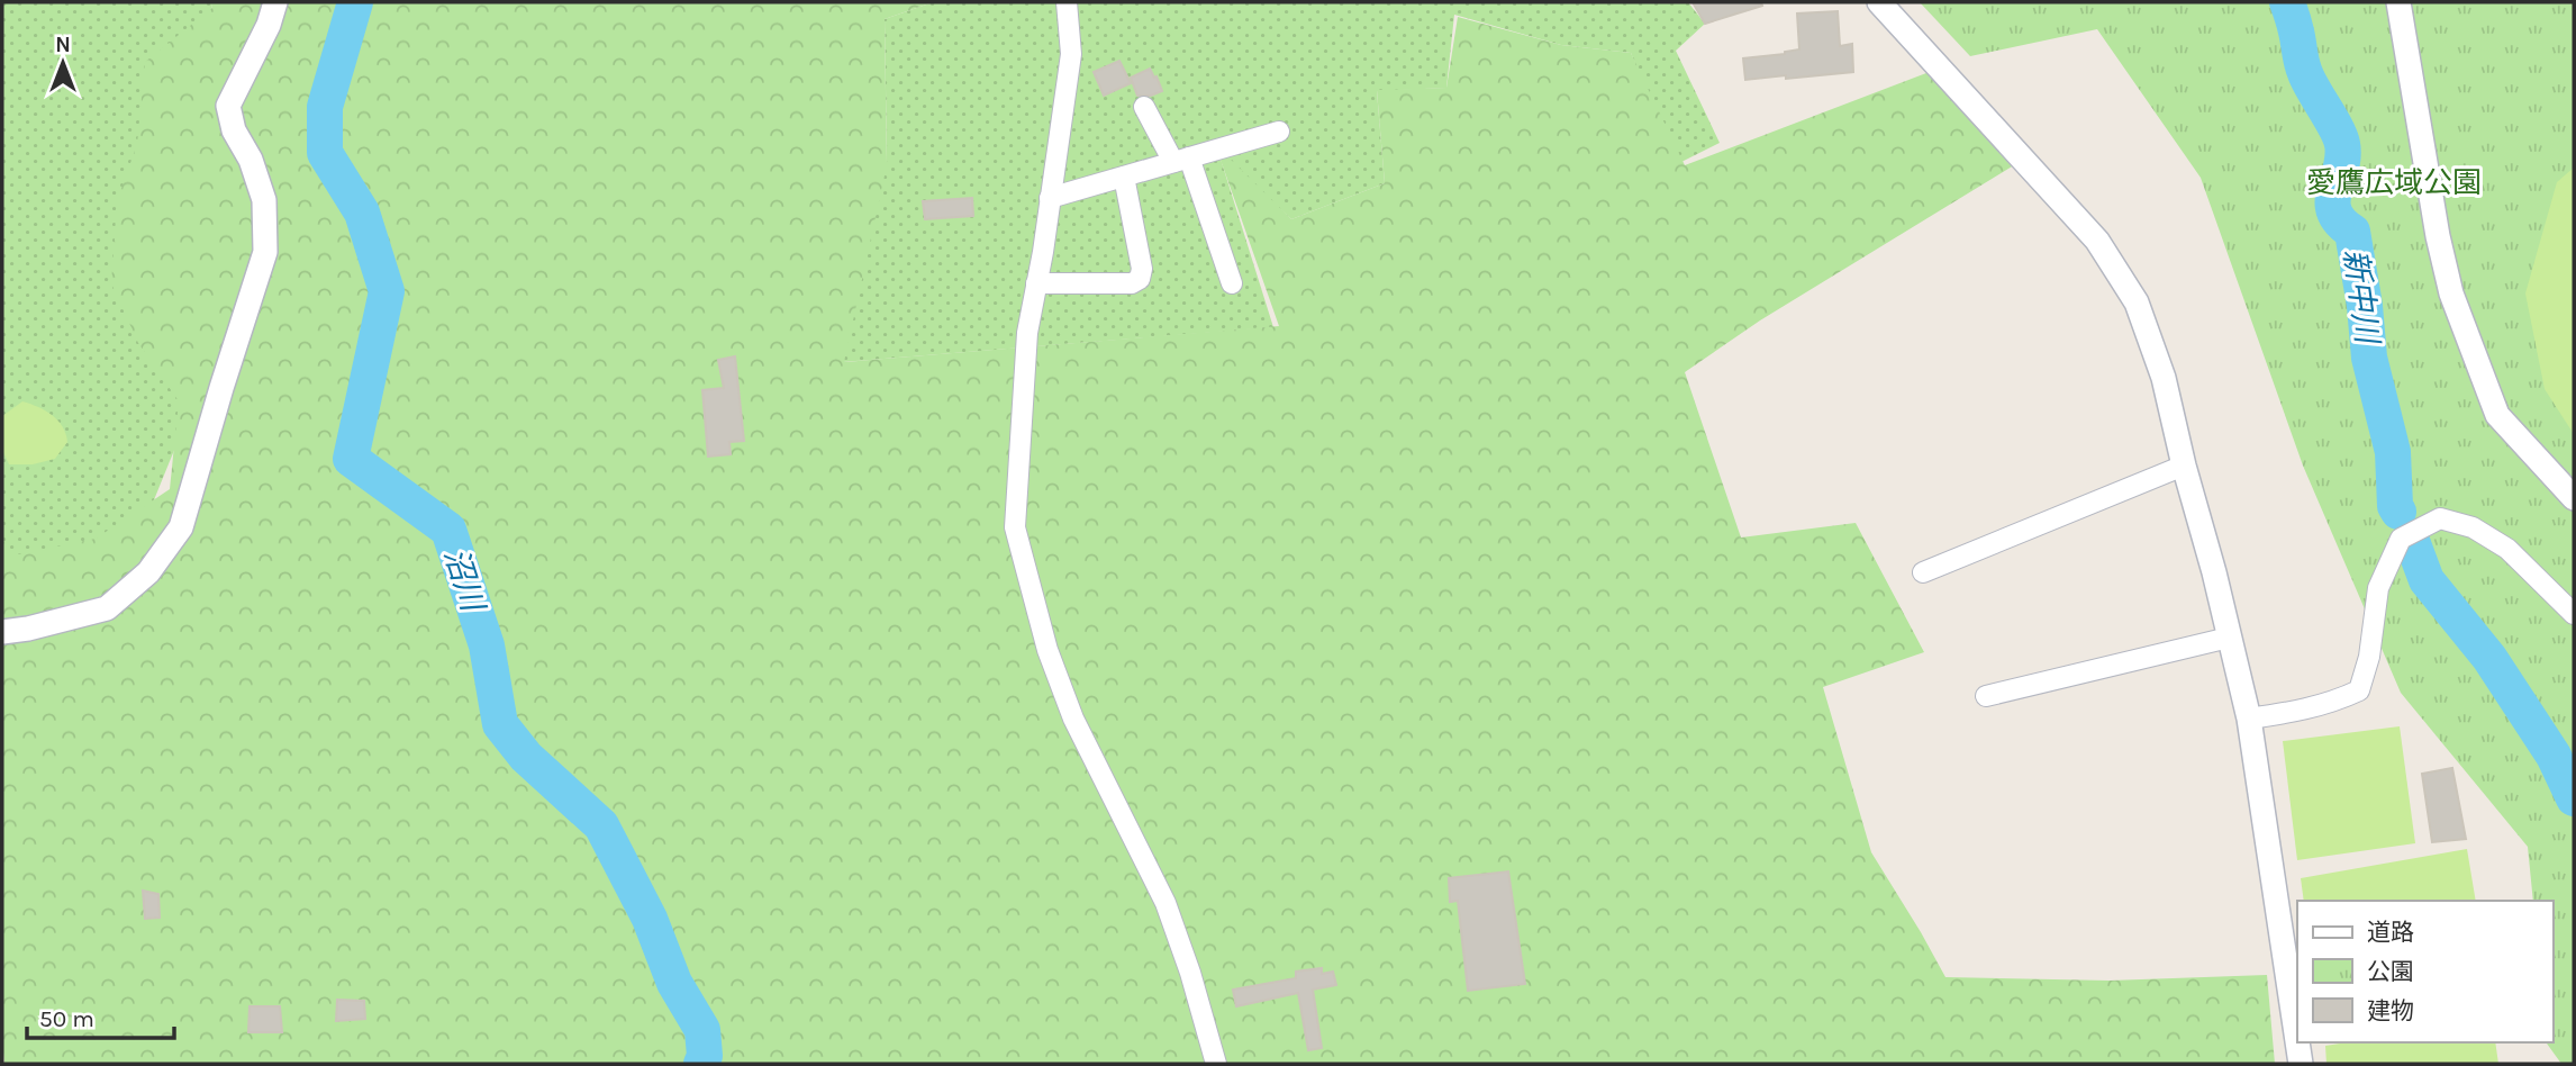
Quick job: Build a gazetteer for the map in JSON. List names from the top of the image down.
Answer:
{
  "water": ["新中川", "沼川"],
  "parks": ["愛鷹広域公園"],
  "legend": ["道路", "公園", "建物"],
  "scale_bar": "50 m",
  "north": "top"
}
